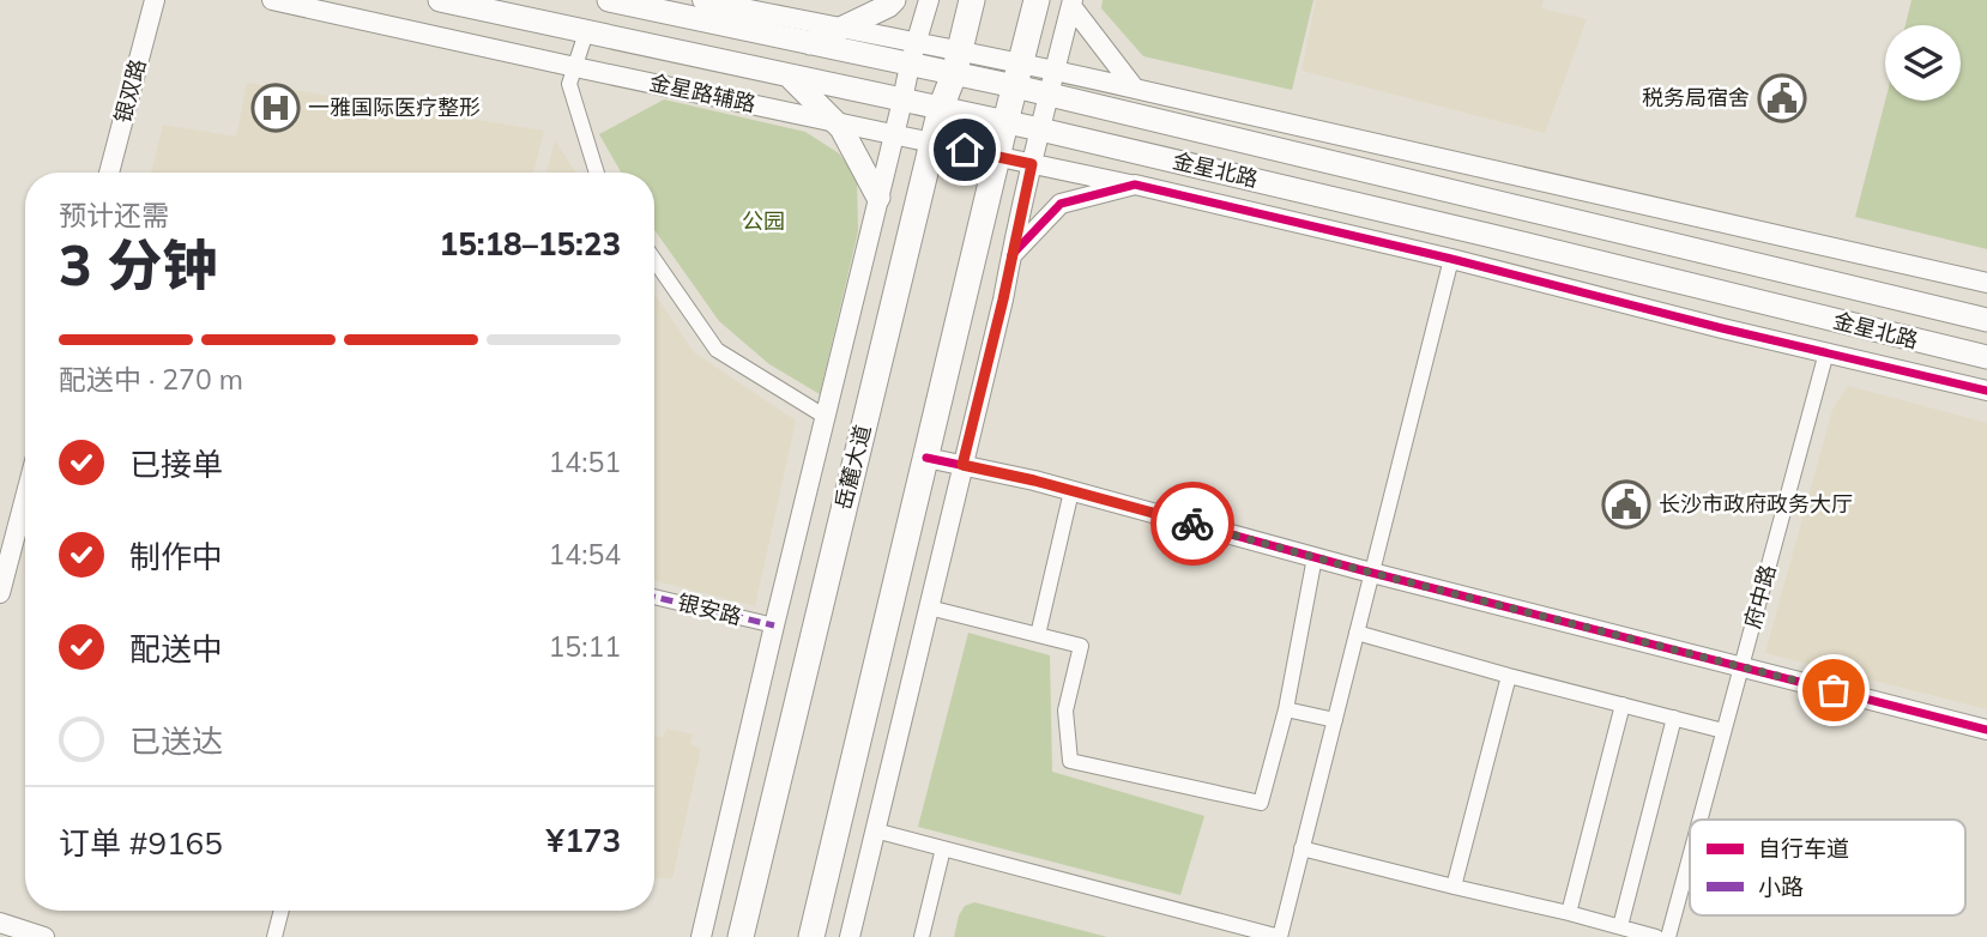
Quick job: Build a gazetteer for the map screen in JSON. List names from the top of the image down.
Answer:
{
  "streets": {
    "highway": ["岳麓大道"],
    "main road": ["金星北路"],
    "street": [
      "银双路",
      "金星路辅路",
      "府中路",
      "银安路"
    ]
  },
  "crossings": [
    ["金星路辅路", "岳麓大道"],
    ["金星路辅路", "府中路"],
    ["金星北路", "岳麓大道"]
  ],
  "parks": ["公园"],
  "places": {
    "public building": ["税务局宿舍", "长沙市政府政务大厅"],
    "hospital": ["一雅国际医疗整形"]
  },
  "legend": ["自行车道", "小路"],
  "page": {
    "heading": ["3 分钟", "预计还需", "15:18–15:23"],
    "panel": ["订单 #9165", "¥173"],
    "bar": "配送中 · 270 m",
    "list": [
      ["已接单", "14:51"],
      ["制作中", "14:54"],
      ["配送中", "15:11"],
      "已送达"
    ]
  }
}
